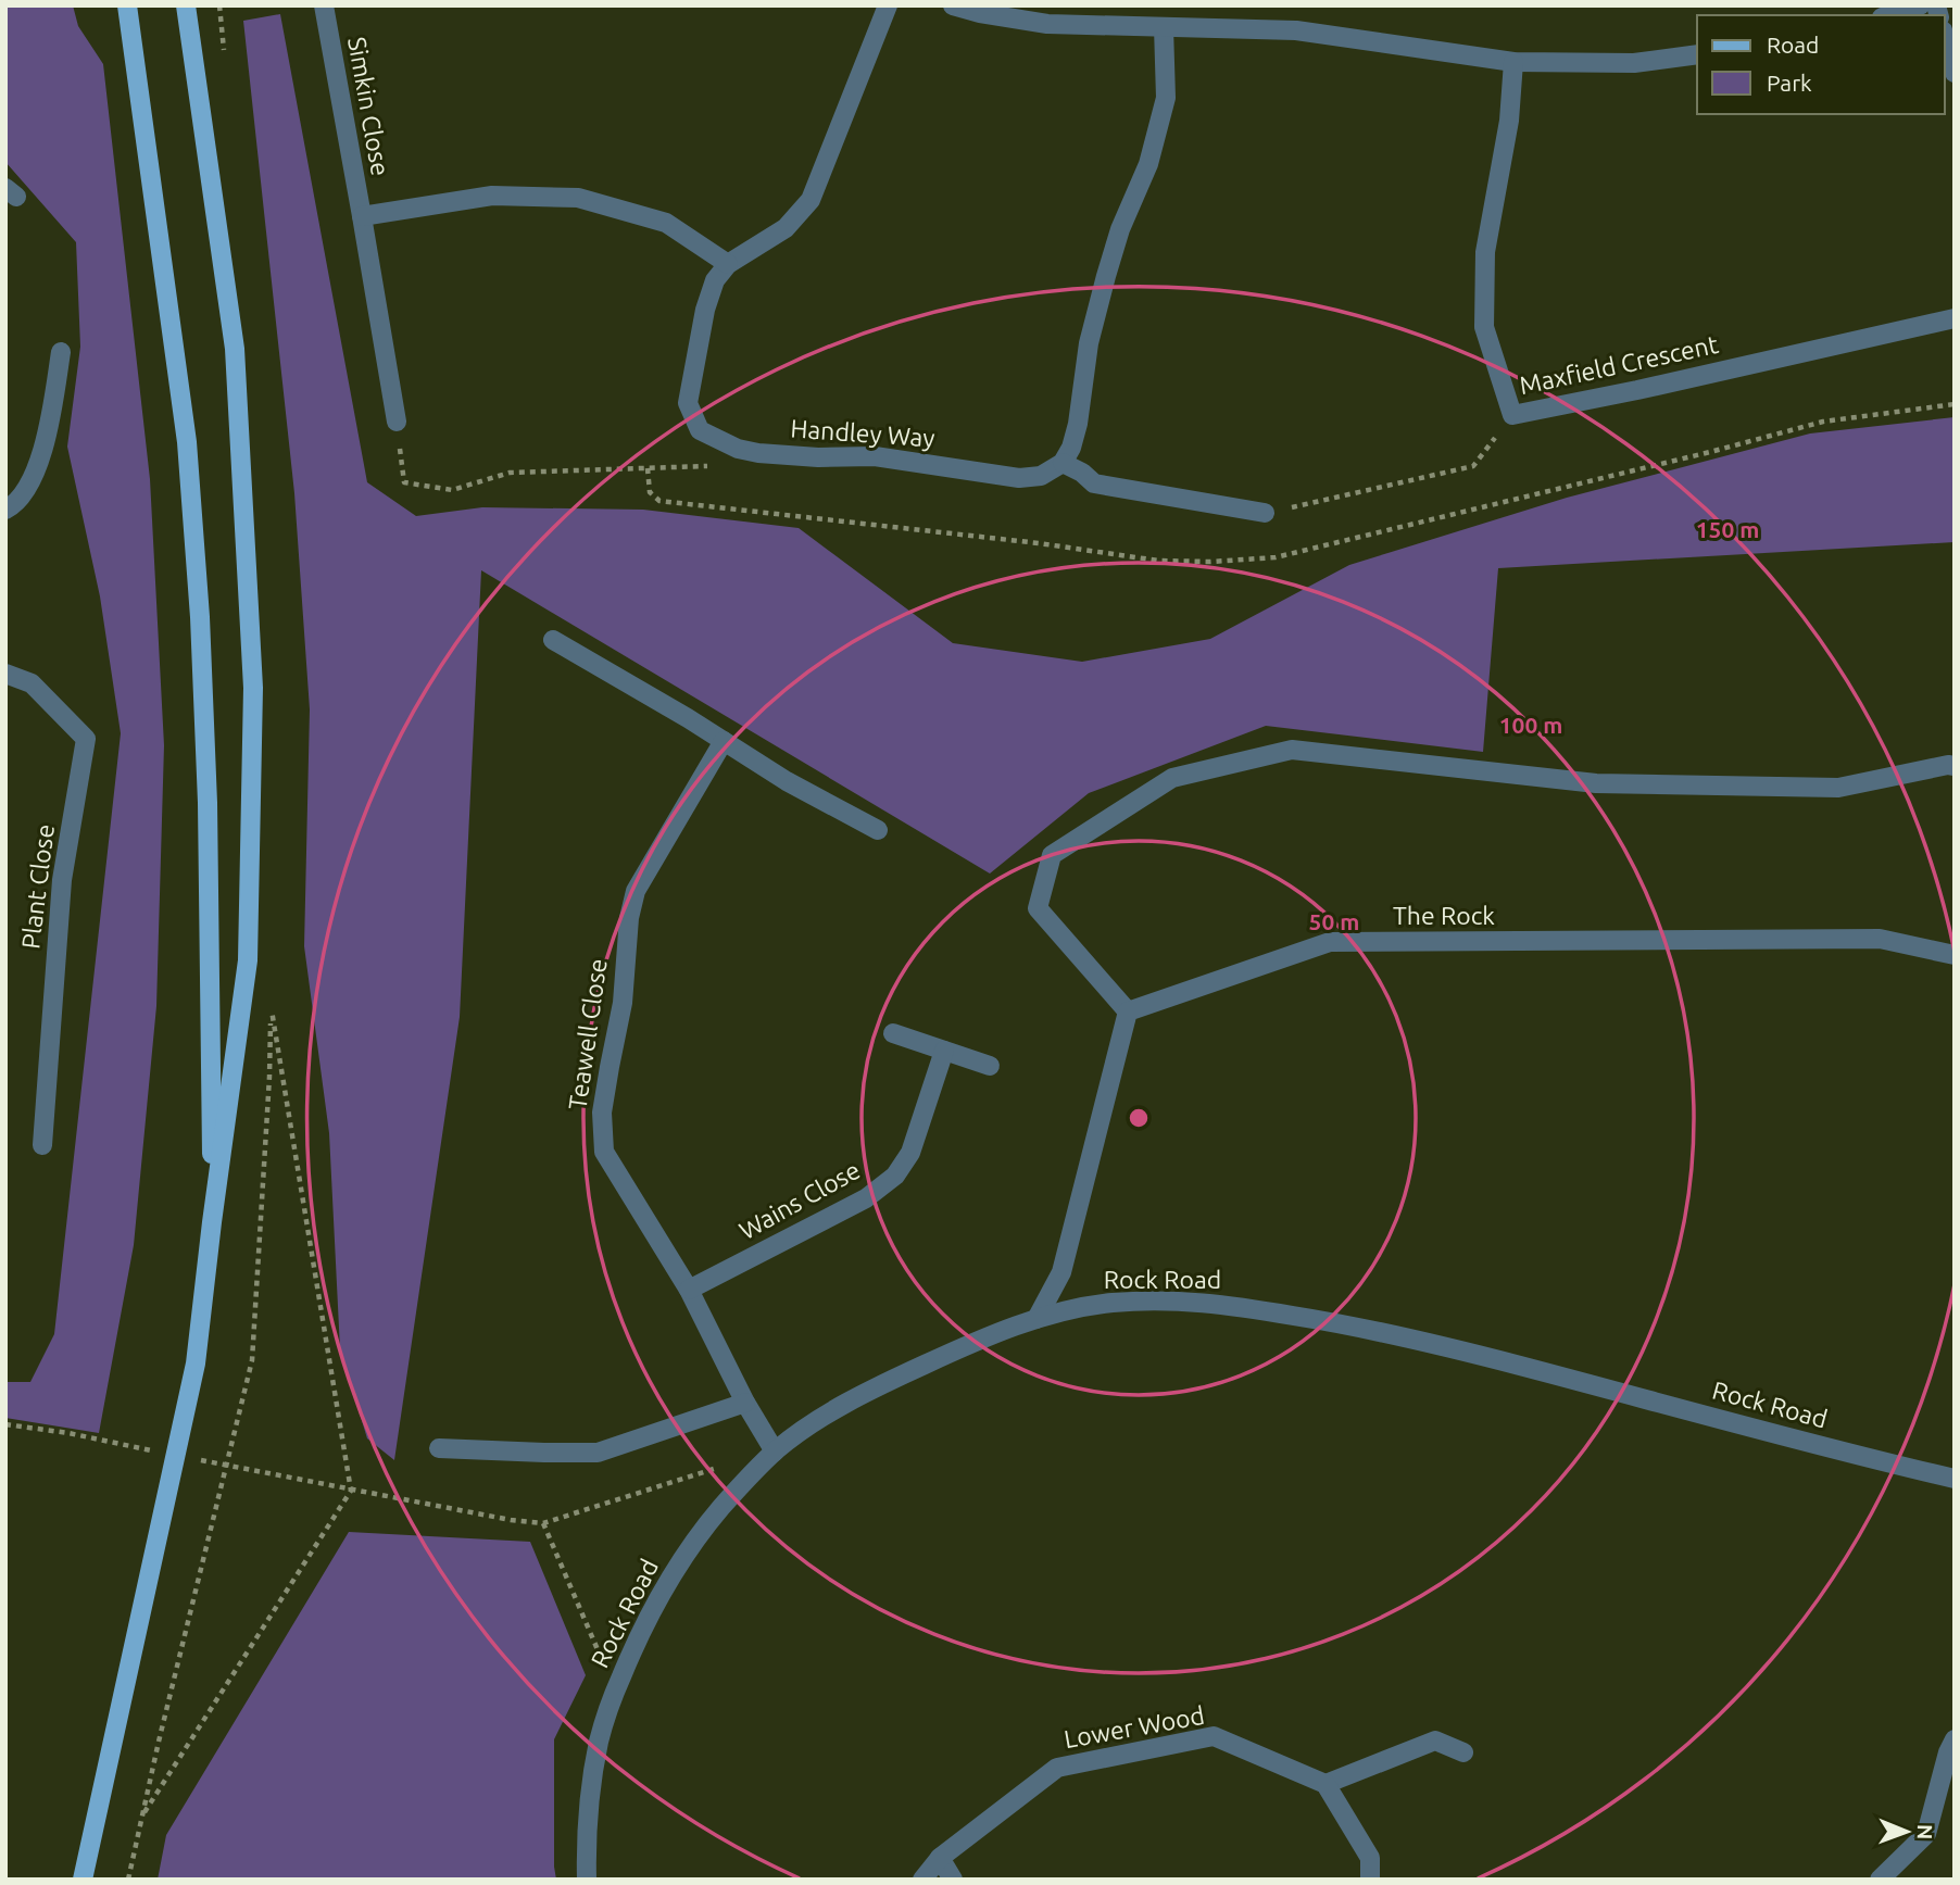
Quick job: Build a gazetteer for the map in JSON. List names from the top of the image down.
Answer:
{
  "streets": {
    "street": [
      "Simkin Close",
      "Maxfield Crescent",
      "Handley Way",
      "Plant Close",
      "The Rock",
      "Teawell Close",
      "Wains Close",
      "Rock Road",
      "Lower Wood"
    ]
  },
  "crossings": [
    ["Teawell Close", "Wains Close"],
    ["Teawell Close", "Rock Road"]
  ],
  "legend": ["Road", "Park"],
  "north": "right",
  "rings": ["150 m", "100 m", "50 m"]
}
